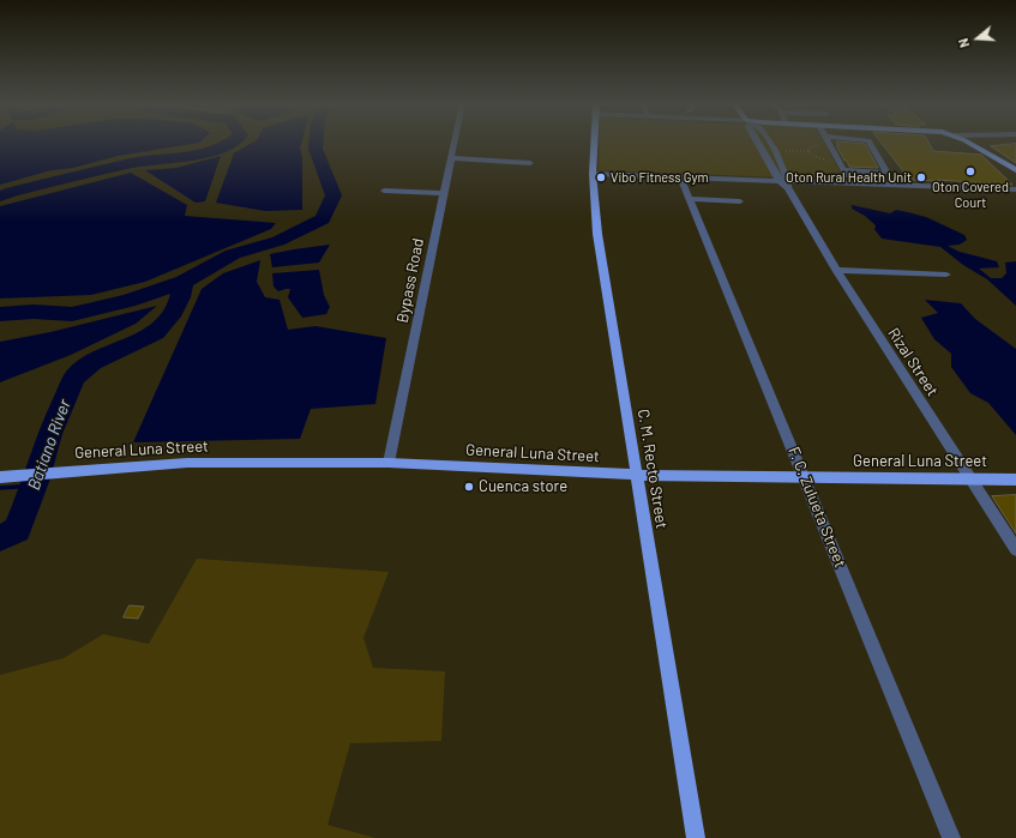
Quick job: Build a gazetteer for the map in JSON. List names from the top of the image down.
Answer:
{
  "streets": {
    "main road": ["General Luna Street", "C. M. Recto Street"],
    "street": ["Bypass Road", "Rizal Street", "F. C. Zulueta Street"]
  },
  "crossings": [
    ["Bypass Road", "General Luna Street"],
    ["Rizal Street", "General Luna Street"],
    ["General Luna Street", "C. M. Recto Street"],
    ["General Luna Street", "F. C. Zulueta Street"]
  ],
  "water": ["Batiano River"],
  "places": [
    "Oton Covered Court",
    "Vibo Fitness Gym",
    "Oton Rural Health Unit",
    "Cuenca store"
  ],
  "north": "left"
}
